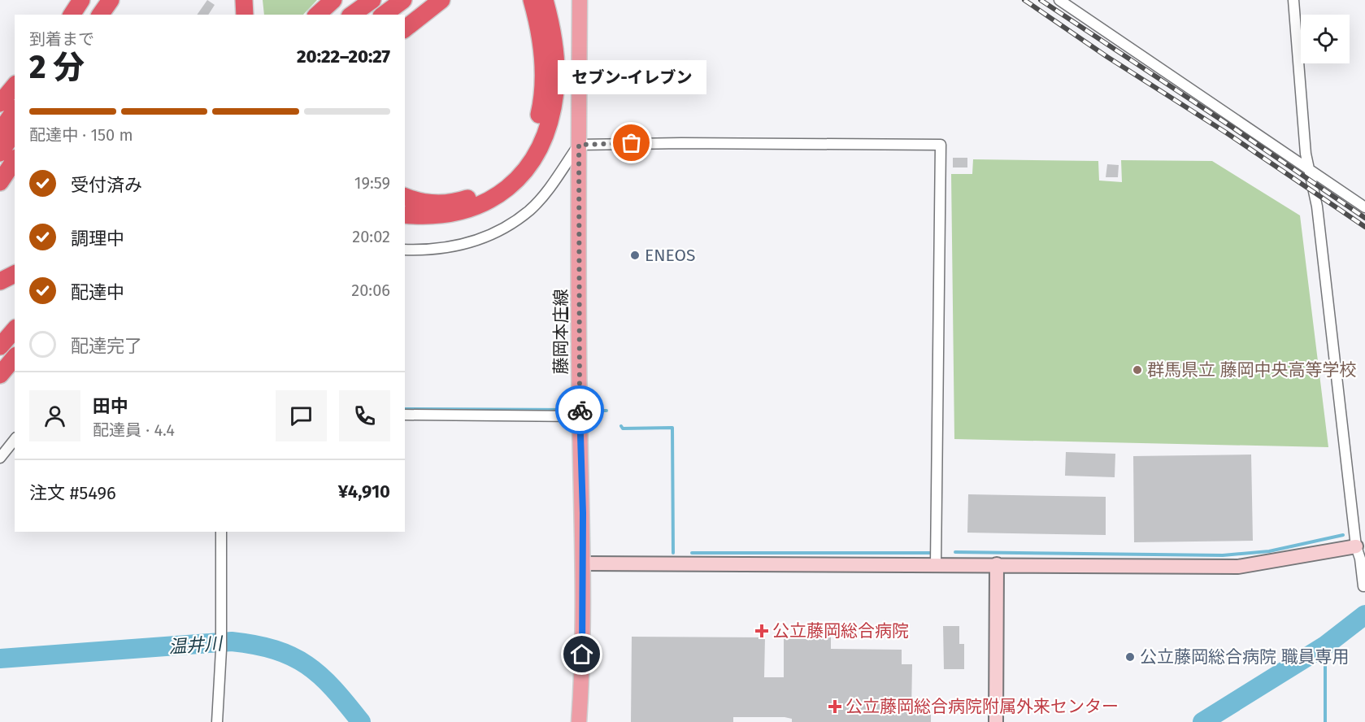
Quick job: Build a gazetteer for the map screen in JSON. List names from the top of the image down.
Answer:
{
  "streets": {
    "main road": ["藤岡本庄線"]
  },
  "water": ["温井川"],
  "places": {
    "other": [
      "セブン-イレブン",
      "ENEOS",
      "群馬県立 藤岡中央高等学校",
      "公立藤岡総合病院 職員専用"
    ],
    "health": ["公立藤岡総合病院", "公立藤岡総合病院附属外来センター"]
  },
  "page": {
    "heading": ["2 分", "到着まで", "20:22–20:27"],
    "panel": [
      "田中",
      "配達員 · 4.4",
      "注文 #5496",
      "¥4,910"
    ],
    "bubble": "セブン-イレブン",
    "bar": "配達中 · 150 m",
    "list": [
      ["受付済み", "19:59"],
      ["調理中", "20:02"],
      ["配達中", "20:06"],
      "配達完了"
    ]
  }
}
